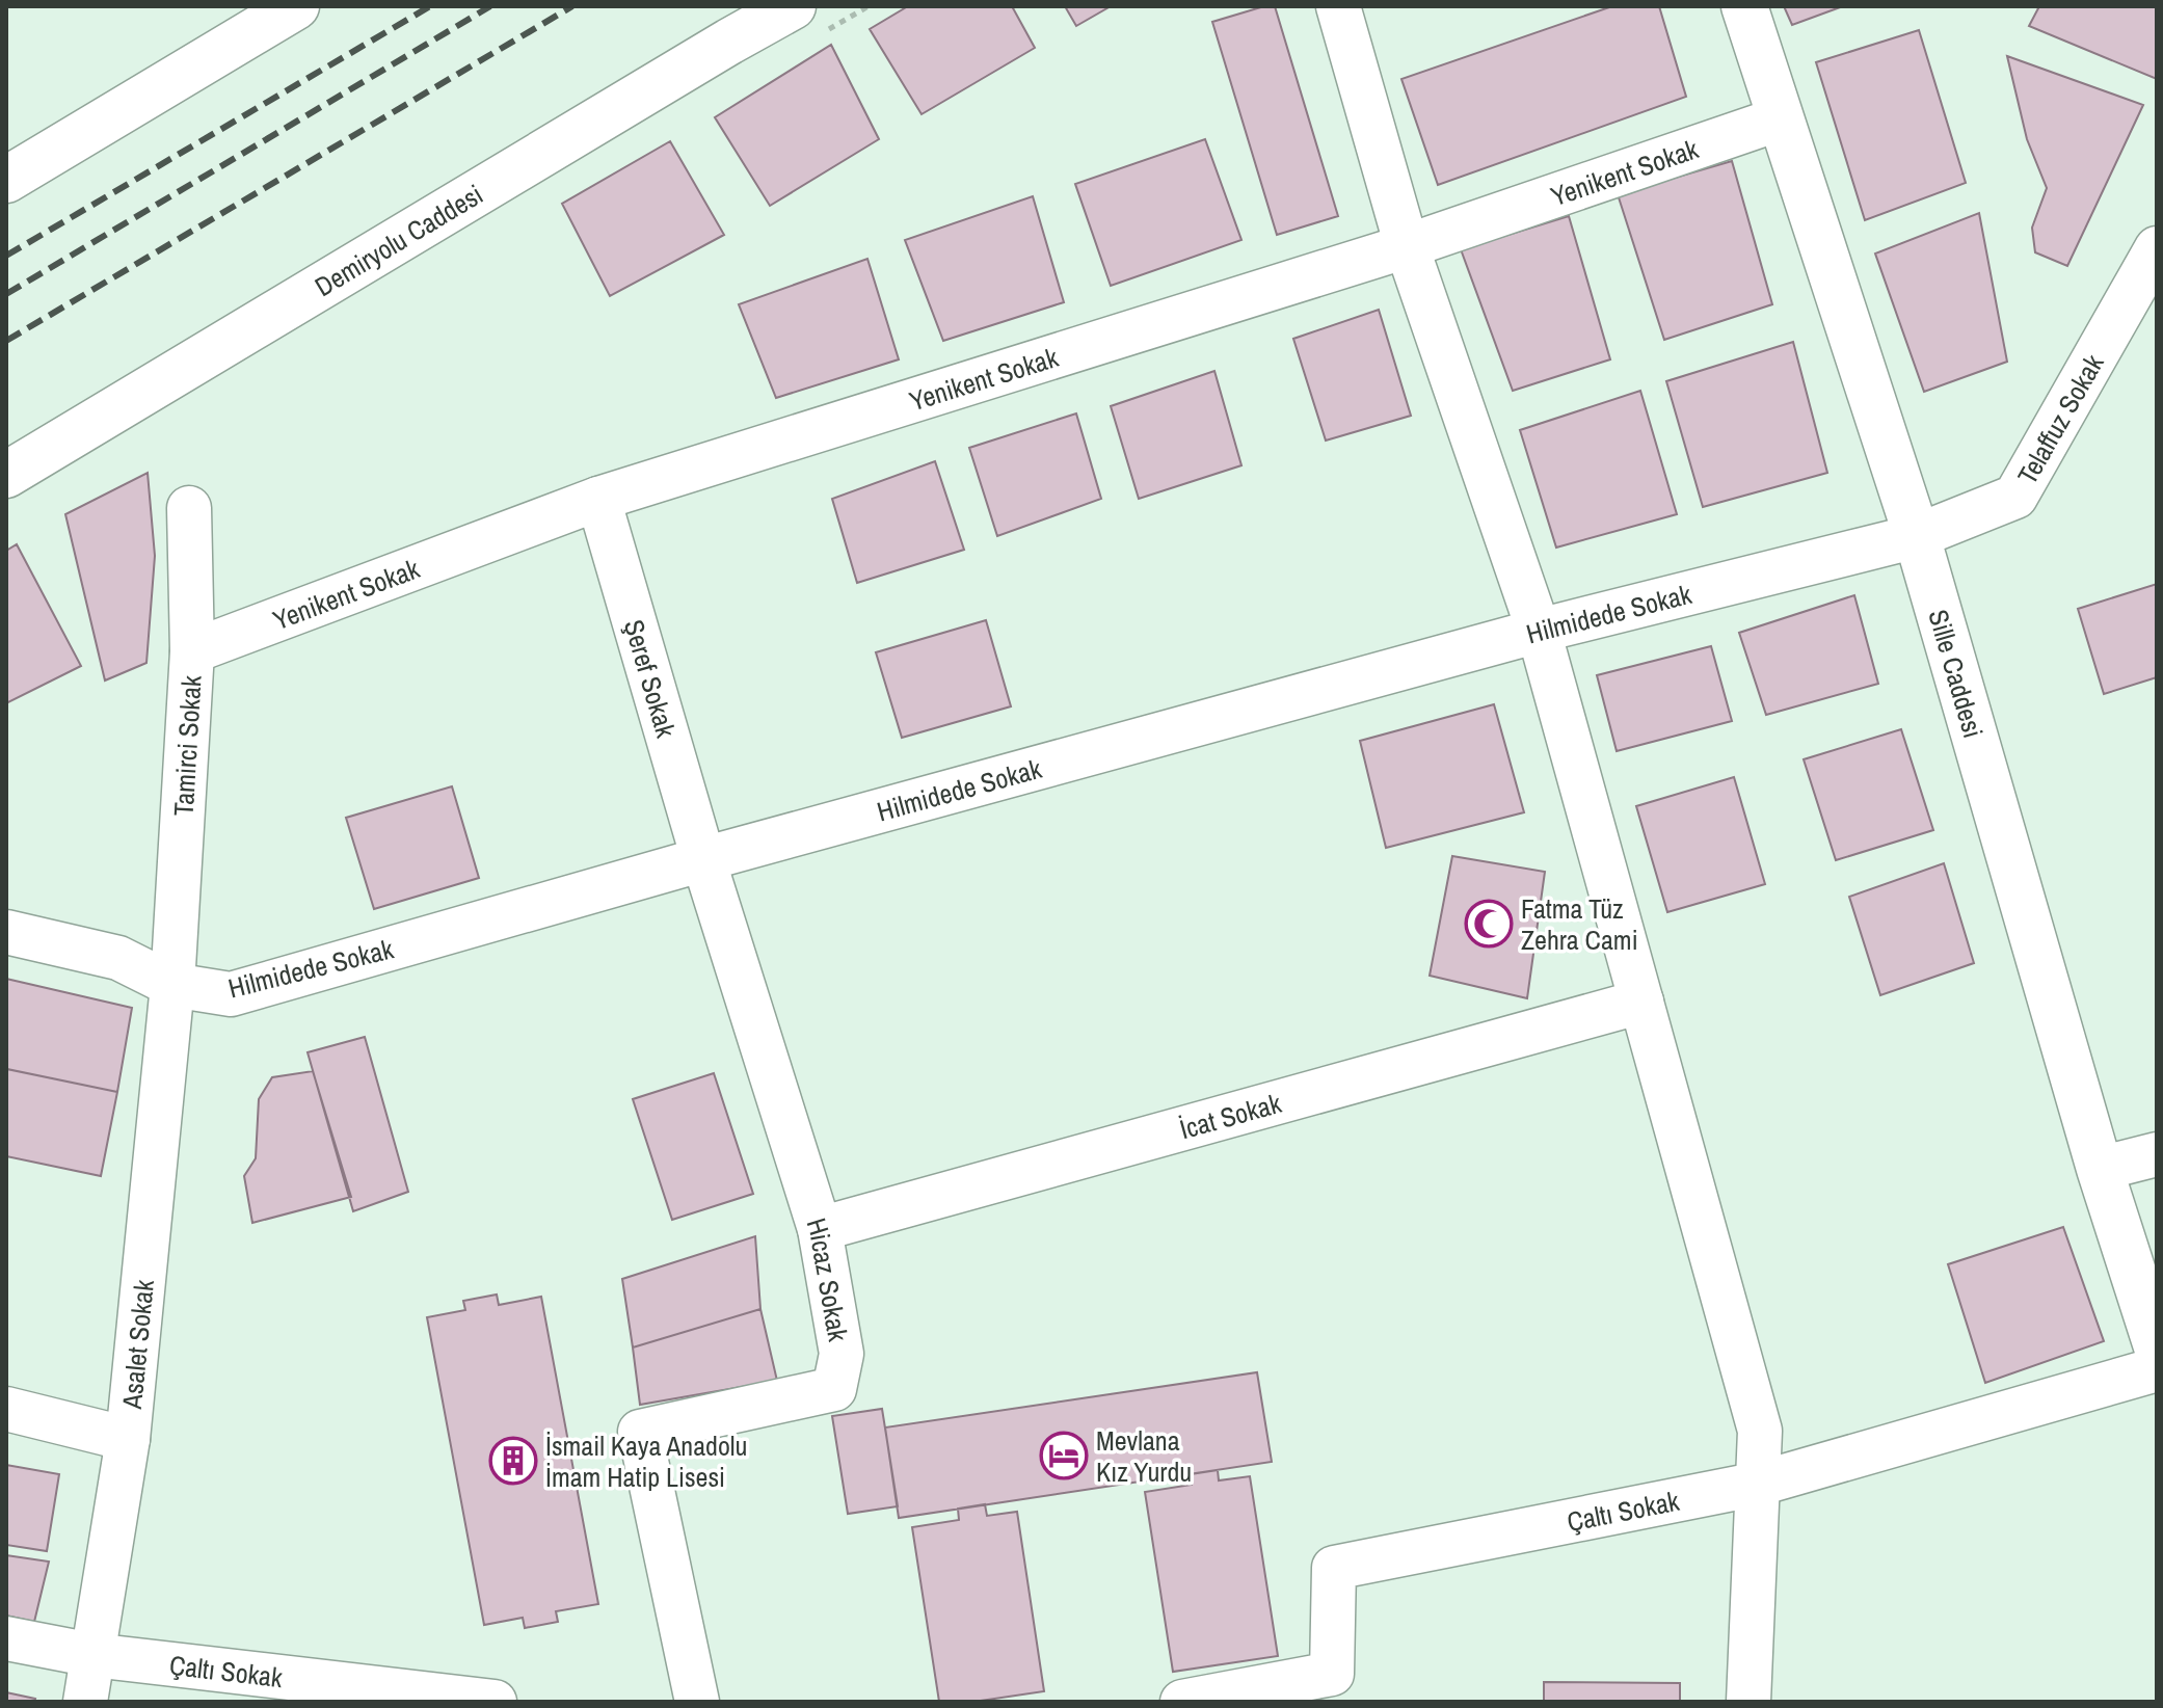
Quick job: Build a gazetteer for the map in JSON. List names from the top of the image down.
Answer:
{
  "streets": {
    "street": [
      "Yenikent Sokak",
      "Demiryolu Caddesi",
      "Telaffuz Sokak",
      "Hilmidede Sokak",
      "Sille Caddesi",
      "Şeref Sokak",
      "Tamirci Sokak",
      "İcat Sokak",
      "Hicaz Sokak",
      "Asalet Sokak",
      "Çaltı Sokak"
    ]
  },
  "crossings": [
    ["Yenikent Sokak", "Sille Caddesi"],
    ["Yenikent Sokak", "Şeref Sokak"],
    ["Yenikent Sokak", "Tamirci Sokak"],
    ["Telaffuz Sokak", "Hilmidede Sokak"],
    ["Telaffuz Sokak", "Sille Caddesi"],
    ["Hilmidede Sokak", "Sille Caddesi"],
    ["Hilmidede Sokak", "Şeref Sokak"],
    ["Hilmidede Sokak", "Tamirci Sokak"],
    ["Hilmidede Sokak", "Hicaz Sokak"],
    ["Hilmidede Sokak", "Asalet Sokak"],
    ["Şeref Sokak", "Hicaz Sokak"],
    ["Tamirci Sokak", "Asalet Sokak"],
    ["İcat Sokak", "Hicaz Sokak"],
    ["Asalet Sokak", "Çaltı Sokak"]
  ],
  "places": {
    "mosque": ["Fatma Tüz Zehra Cami"],
    "hotel": ["Mevlana Kız Yurdu"],
    "building": ["İsmail Kaya Anadolu İmam Hatip Lisesi"]
  }
}
